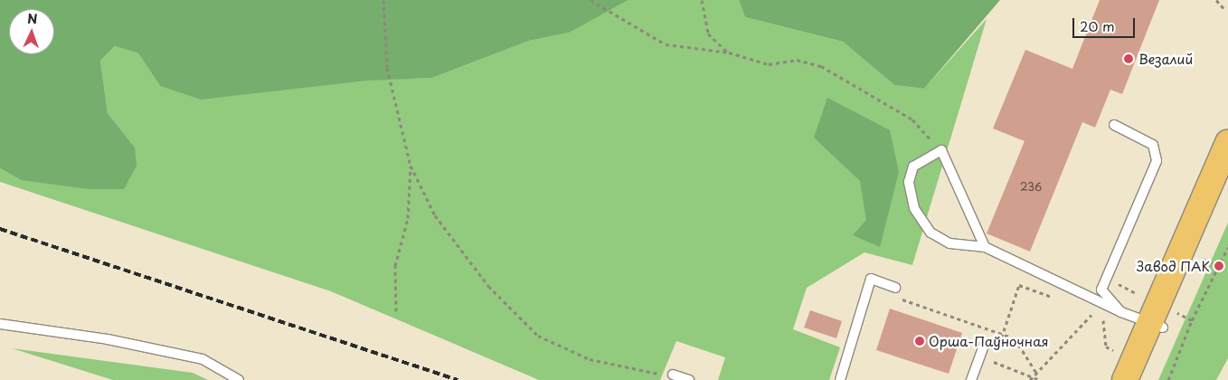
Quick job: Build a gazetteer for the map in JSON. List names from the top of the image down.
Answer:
{
  "places": ["Везалий", "Завод ПАК", "Орша-Паўночная"],
  "house_numbers": ["236"],
  "scale_bar": "20 m",
  "north": "top"
}
